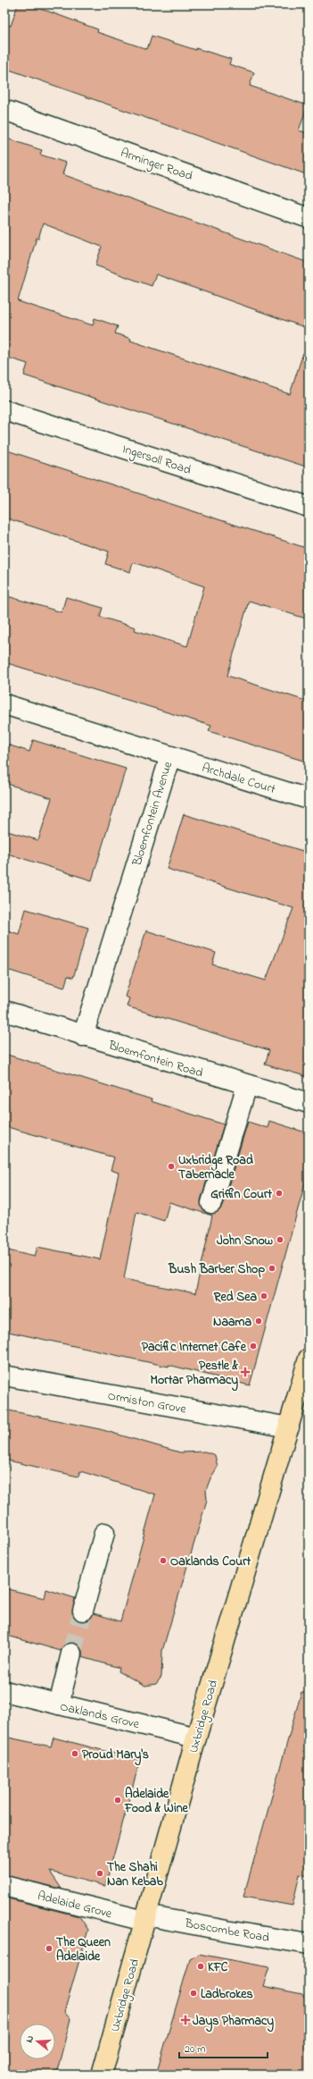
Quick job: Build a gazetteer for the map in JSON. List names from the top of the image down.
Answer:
{
  "streets": {
    "main road": ["Uxbridge Road"],
    "street": [
      "Arminger Road",
      "Ingersoll Road",
      "Archdale Court",
      "Bloemfontein Avenue",
      "Bloemfontein Road",
      "Ormiston Grove",
      "Oaklands Grove",
      "Adelaide Grove",
      "Boscombe Road"
    ]
  },
  "crossings": [
    ["Archdale Court", "Bloemfontein Avenue"],
    ["Bloemfontein Avenue", "Bloemfontein Road"],
    ["Ormiston Grove", "Uxbridge Road"],
    ["Oaklands Grove", "Uxbridge Road"],
    ["Uxbridge Road", "Adelaide Grove"],
    ["Uxbridge Road", "Boscombe Road"],
    ["Adelaide Grove", "Boscombe Road"]
  ],
  "places": {
    "other": [
      "Uxbridge Road Tabernacle",
      "Griffin Court",
      "John Snow",
      "Bush Barber Shop",
      "Red Sea",
      "Naama",
      "Pacific Internet Cafe",
      "Oaklands Court",
      "Proud Mary's",
      "Adelaide Food & Wine",
      "The Shahi Nan Kebab",
      "The Queen Adelaide",
      "KFC",
      "Ladbrokes"
    ],
    "health": ["Pestle & Mortar Pharmacy", "Jays Pharmacy"]
  },
  "scale_bar": "20 m",
  "north": "left"
}
